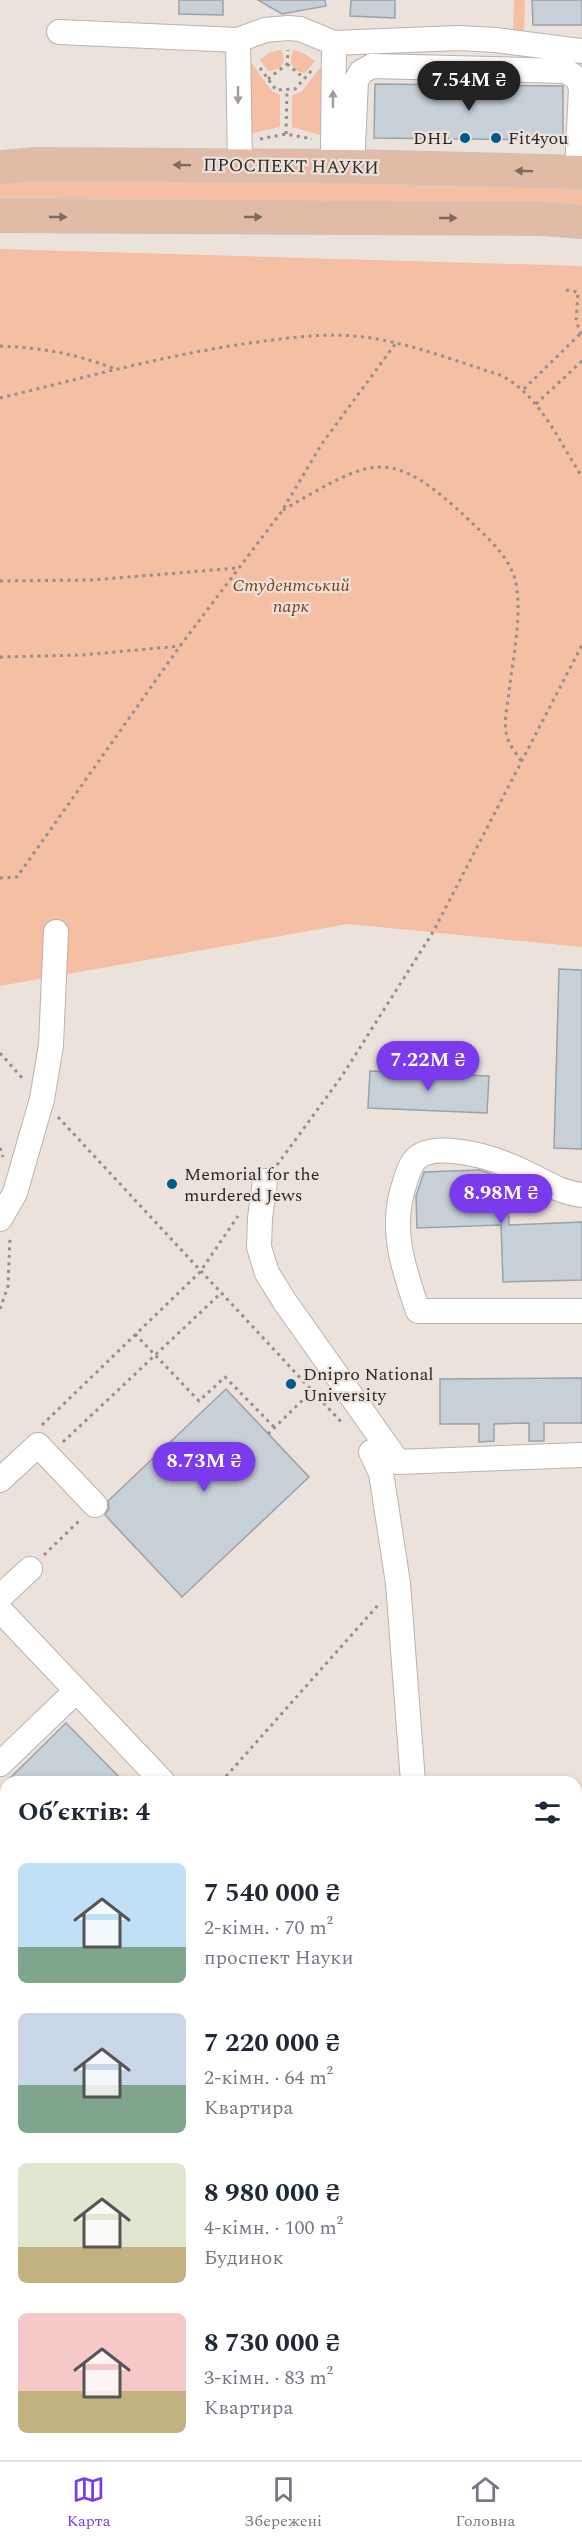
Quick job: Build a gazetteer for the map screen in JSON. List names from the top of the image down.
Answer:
{
  "streets": {
    "main road": ["ПРОСПЕКТ НАУКИ"]
  },
  "parks": ["Студентський парк"],
  "places": [
    "DHL",
    "Fit4you",
    "Memorial for the murdered Jews",
    "Dnipro National University"
  ],
  "page": {
    "price": [
      "7.54M ₴",
      "7.22M ₴",
      "8.98M ₴",
      "8.73M ₴"
    ],
    "heading": "Об’єктів: 4",
    "list": [
      {
        "name": "7 540 000 ₴",
        "note": "2-кімн. · 70 m² · проспект Науки"
      },
      {
        "name": "7 220 000 ₴",
        "note": "2-кімн. · 64 m² · Квартира"
      },
      {
        "name": "8 980 000 ₴",
        "note": "4-кімн. · 100 m² · Будинок"
      },
      {
        "name": "8 730 000 ₴",
        "note": "3-кімн. · 83 m² · Квартира"
      }
    ],
    "tabs": ["Карта", "Збережені", "Головна"]
  }
}
